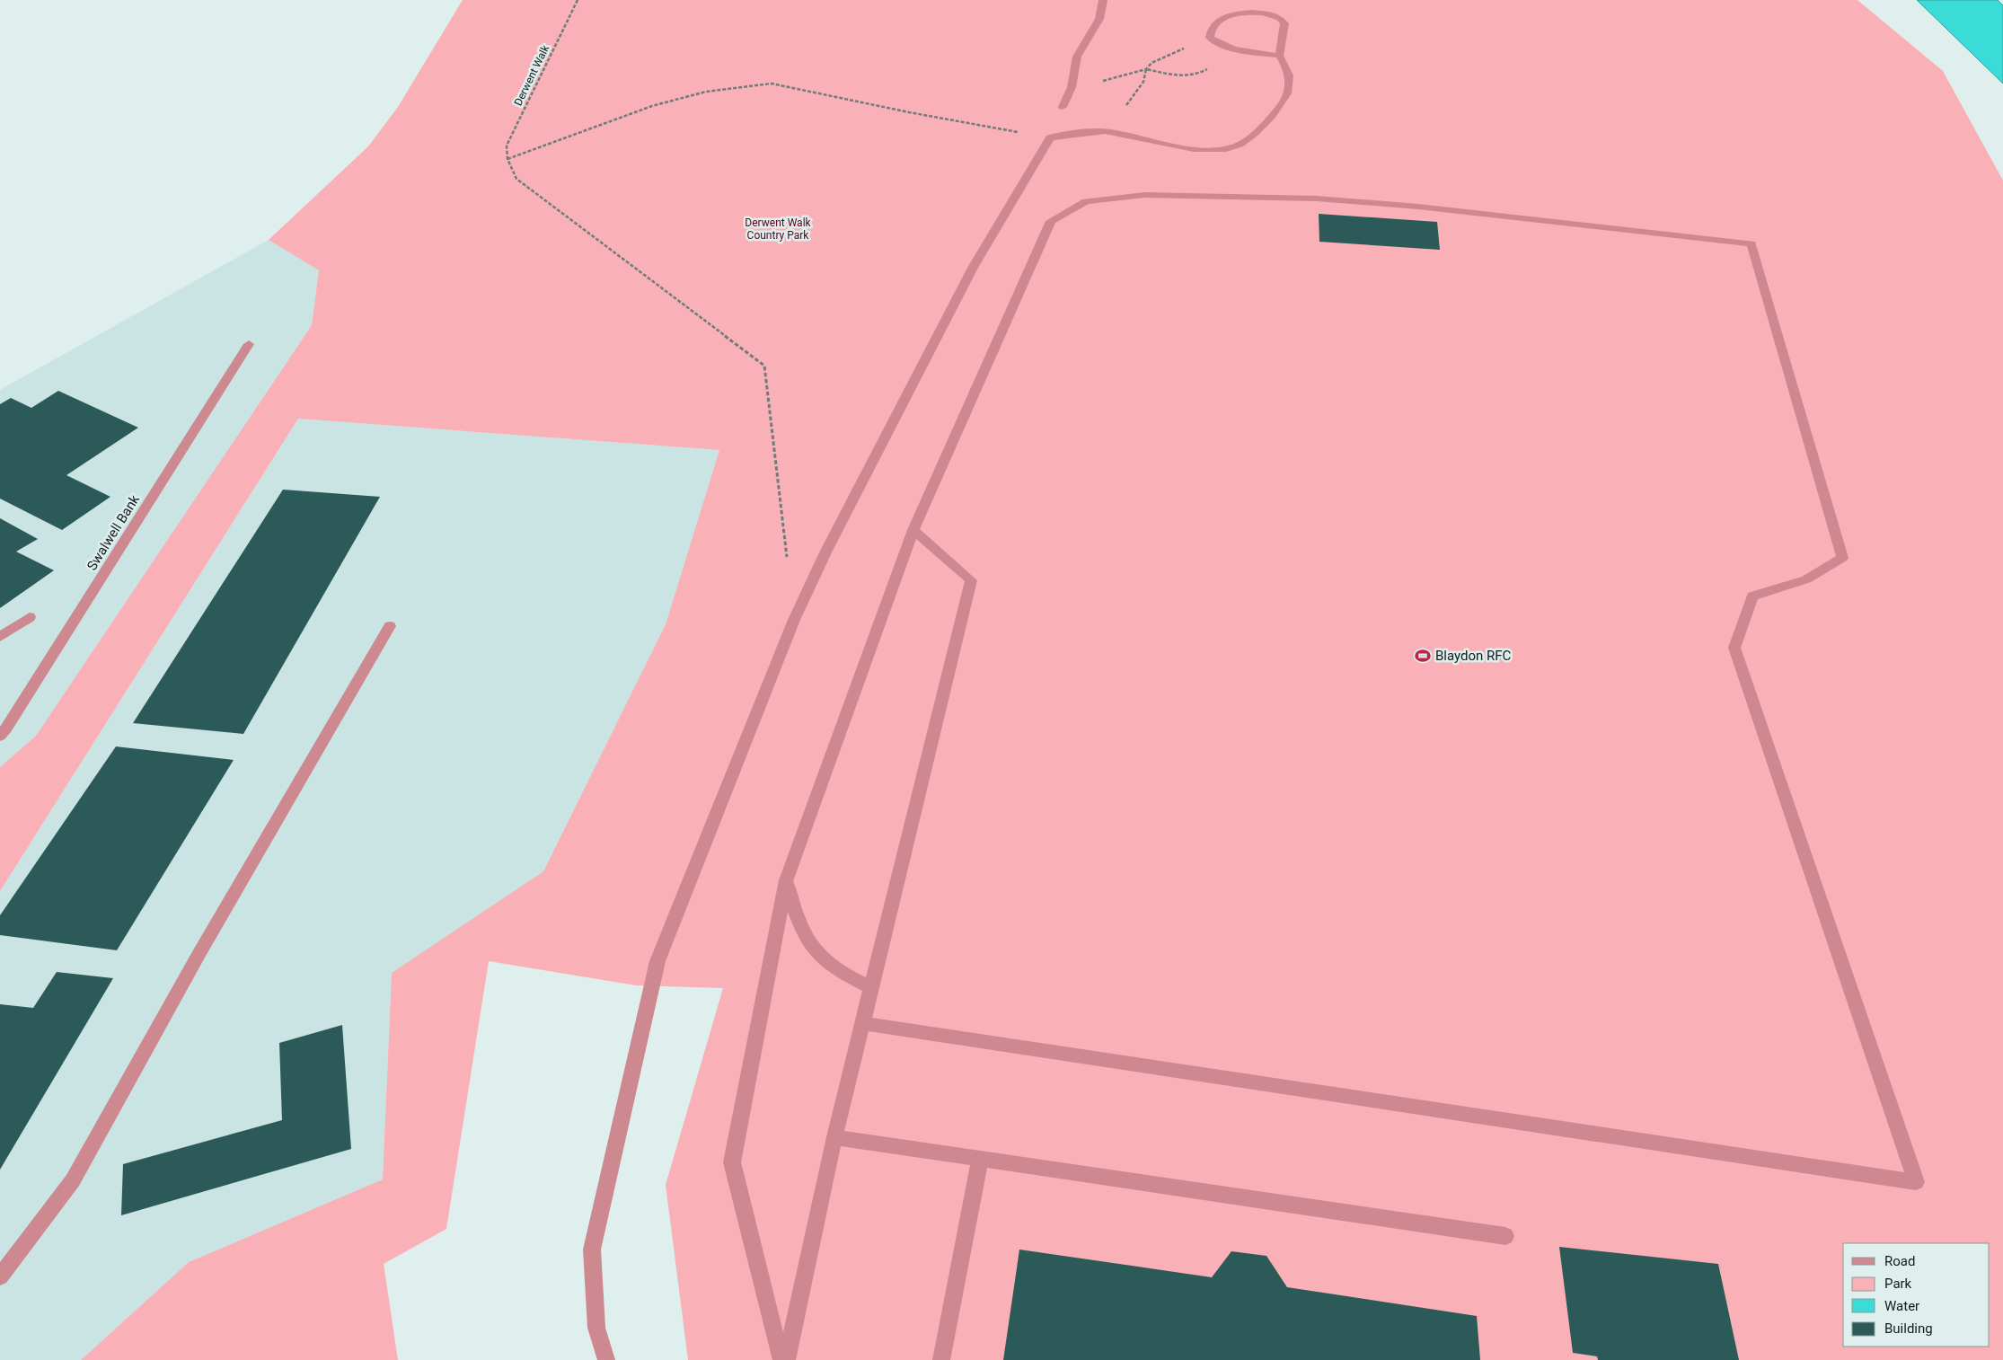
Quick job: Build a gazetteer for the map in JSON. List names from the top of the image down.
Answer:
{
  "streets": {
    "street": ["Swalwell Bank"],
    "path": ["Derwent Walk"]
  },
  "parks": ["Derwent Walk Country Park"],
  "places": {
    "sports": ["Blaydon RFC"]
  },
  "legend": [
    "Road",
    "Park",
    "Water",
    "Building"
  ]
}
